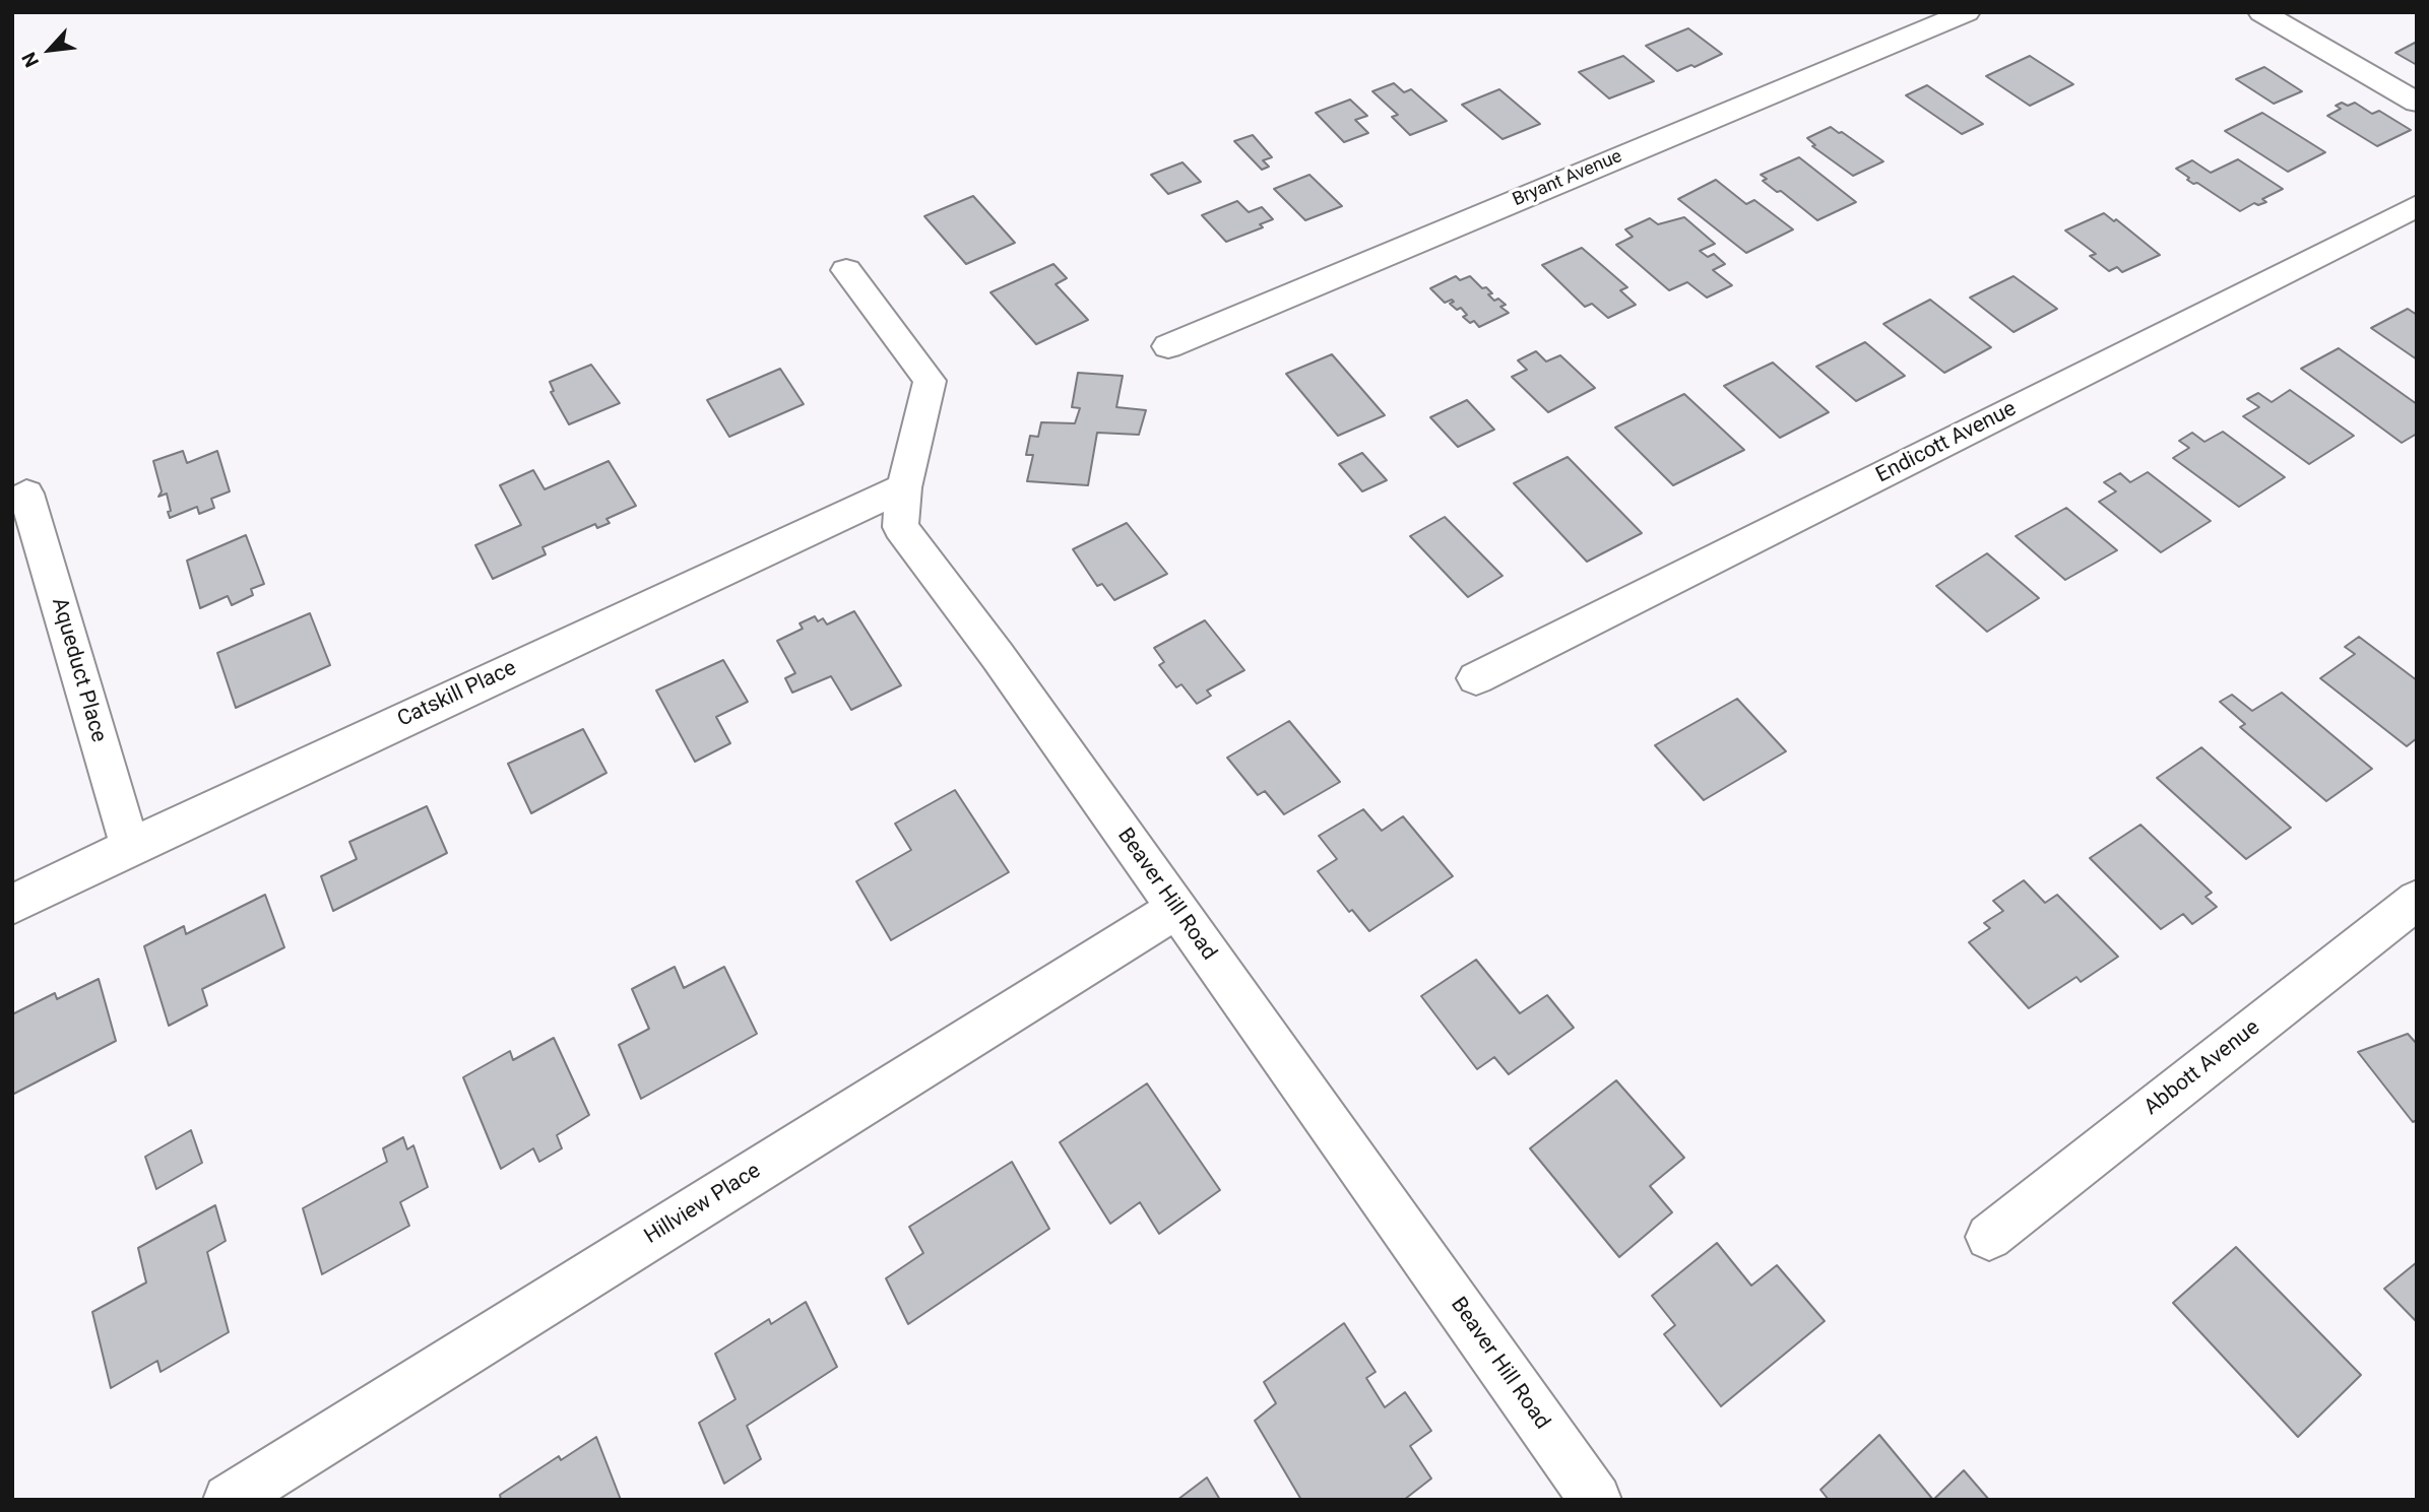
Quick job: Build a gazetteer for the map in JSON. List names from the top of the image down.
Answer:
{
  "streets": {
    "street": [
      "Bryant Avenue",
      "Endicott Avenue",
      "Aqueduct Place",
      "Catskill Place",
      "Beaver Hill Road",
      "Abbott Avenue",
      "Hillview Place"
    ]
  },
  "crossings": [
    ["Aqueduct Place", "Catskill Place"],
    ["Catskill Place", "Beaver Hill Road"],
    ["Beaver Hill Road", "Hillview Place"]
  ],
  "north": "bottom left"
}
